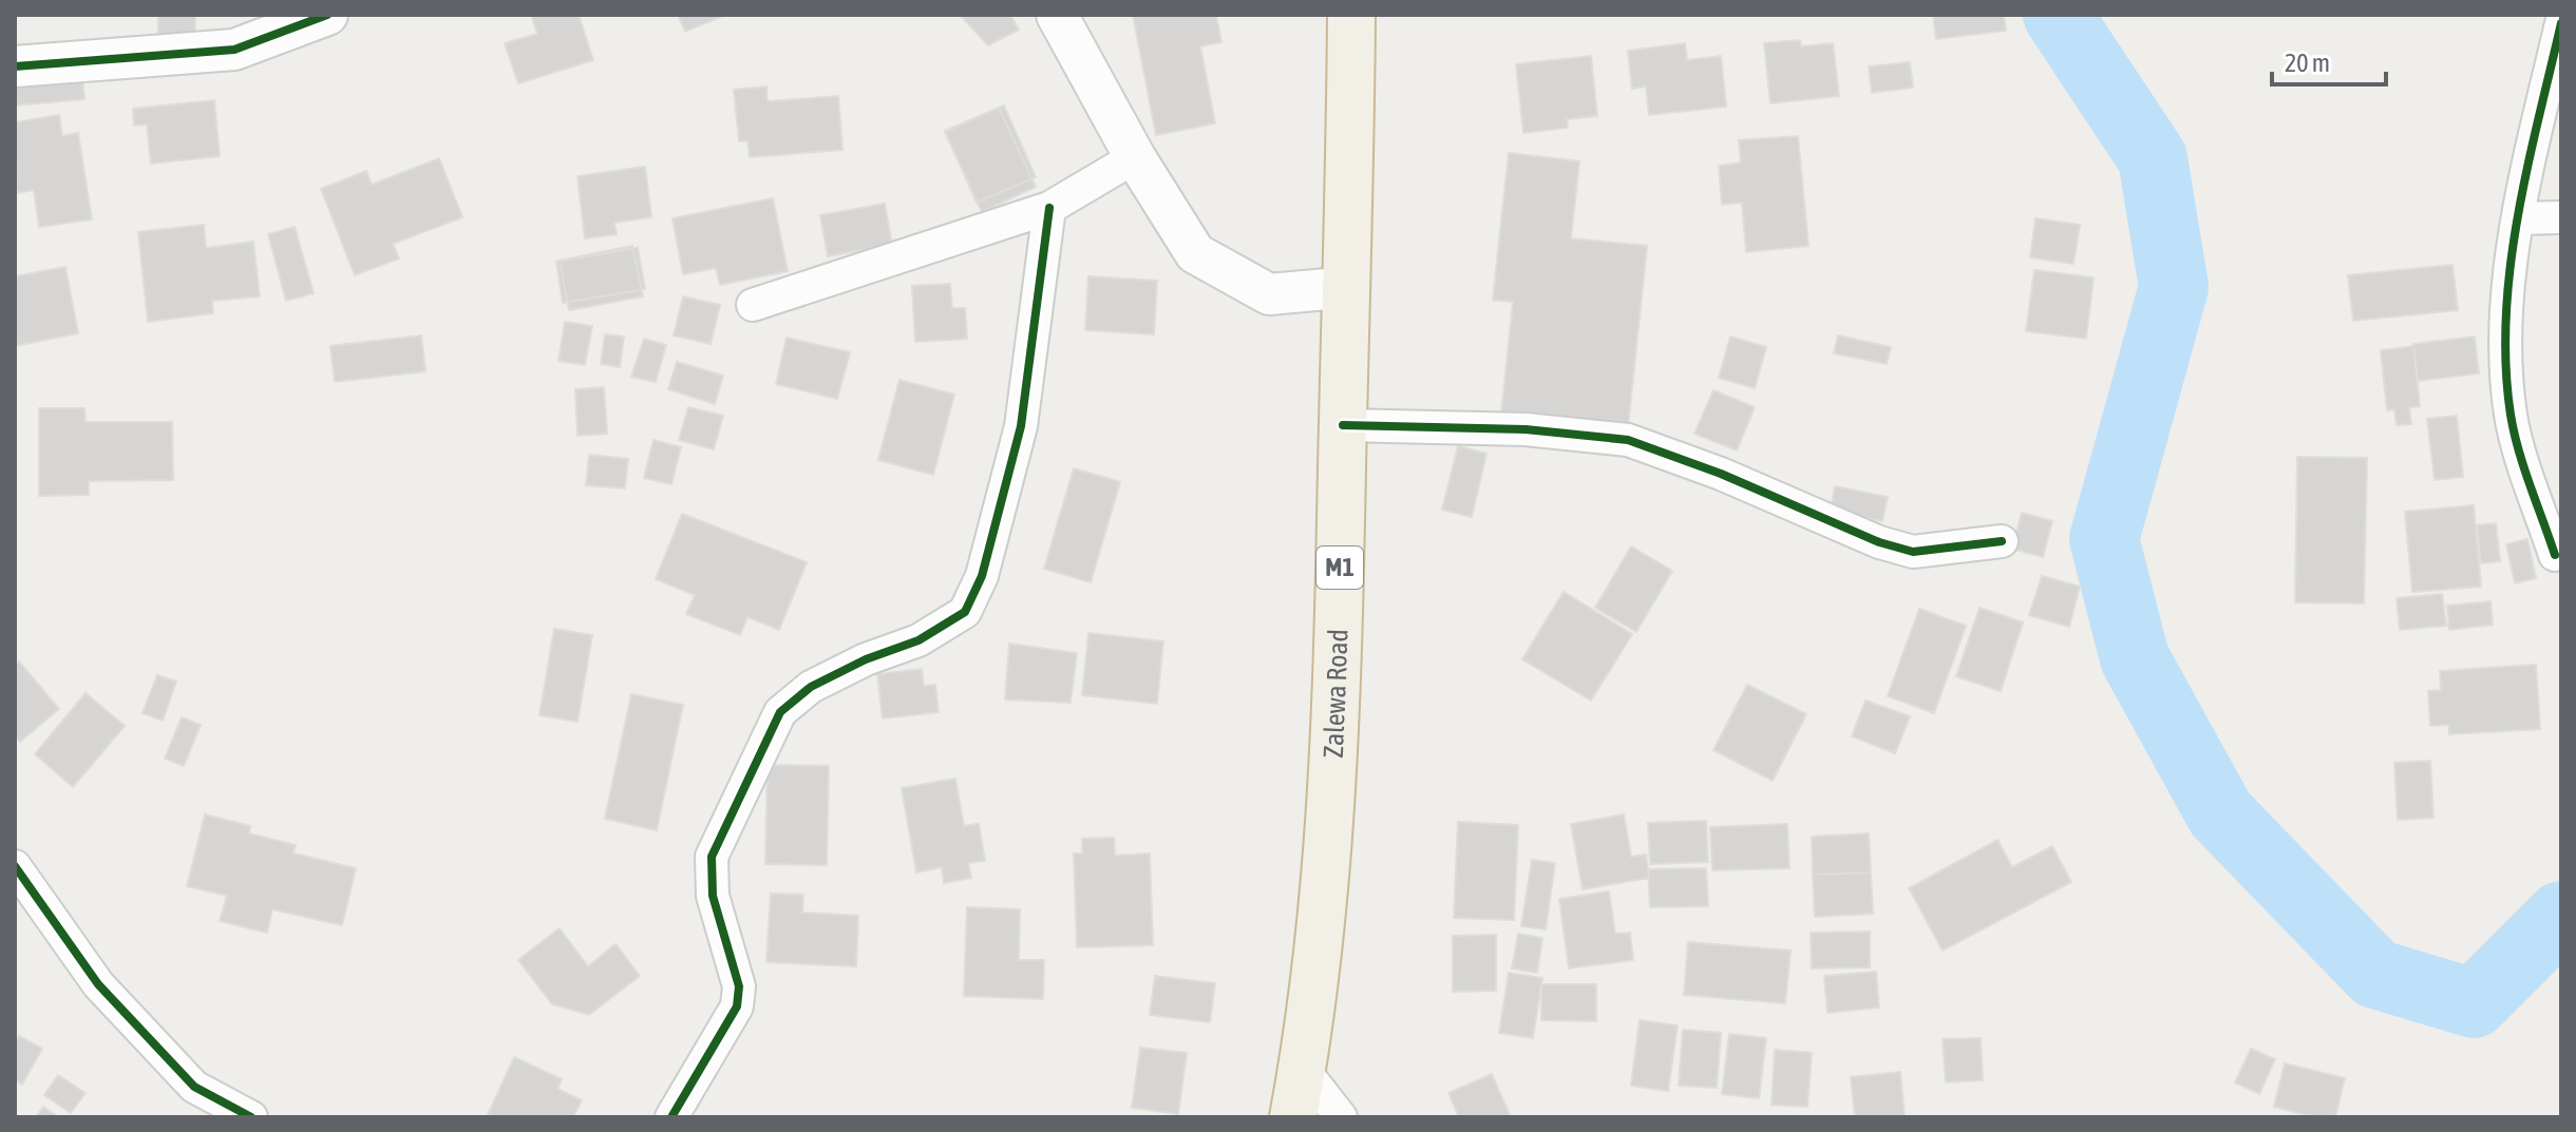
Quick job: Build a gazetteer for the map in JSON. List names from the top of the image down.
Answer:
{
  "streets": {
    "highway": ["M1", "Zalewa Road"]
  },
  "scale_bar": "20 m"
}
